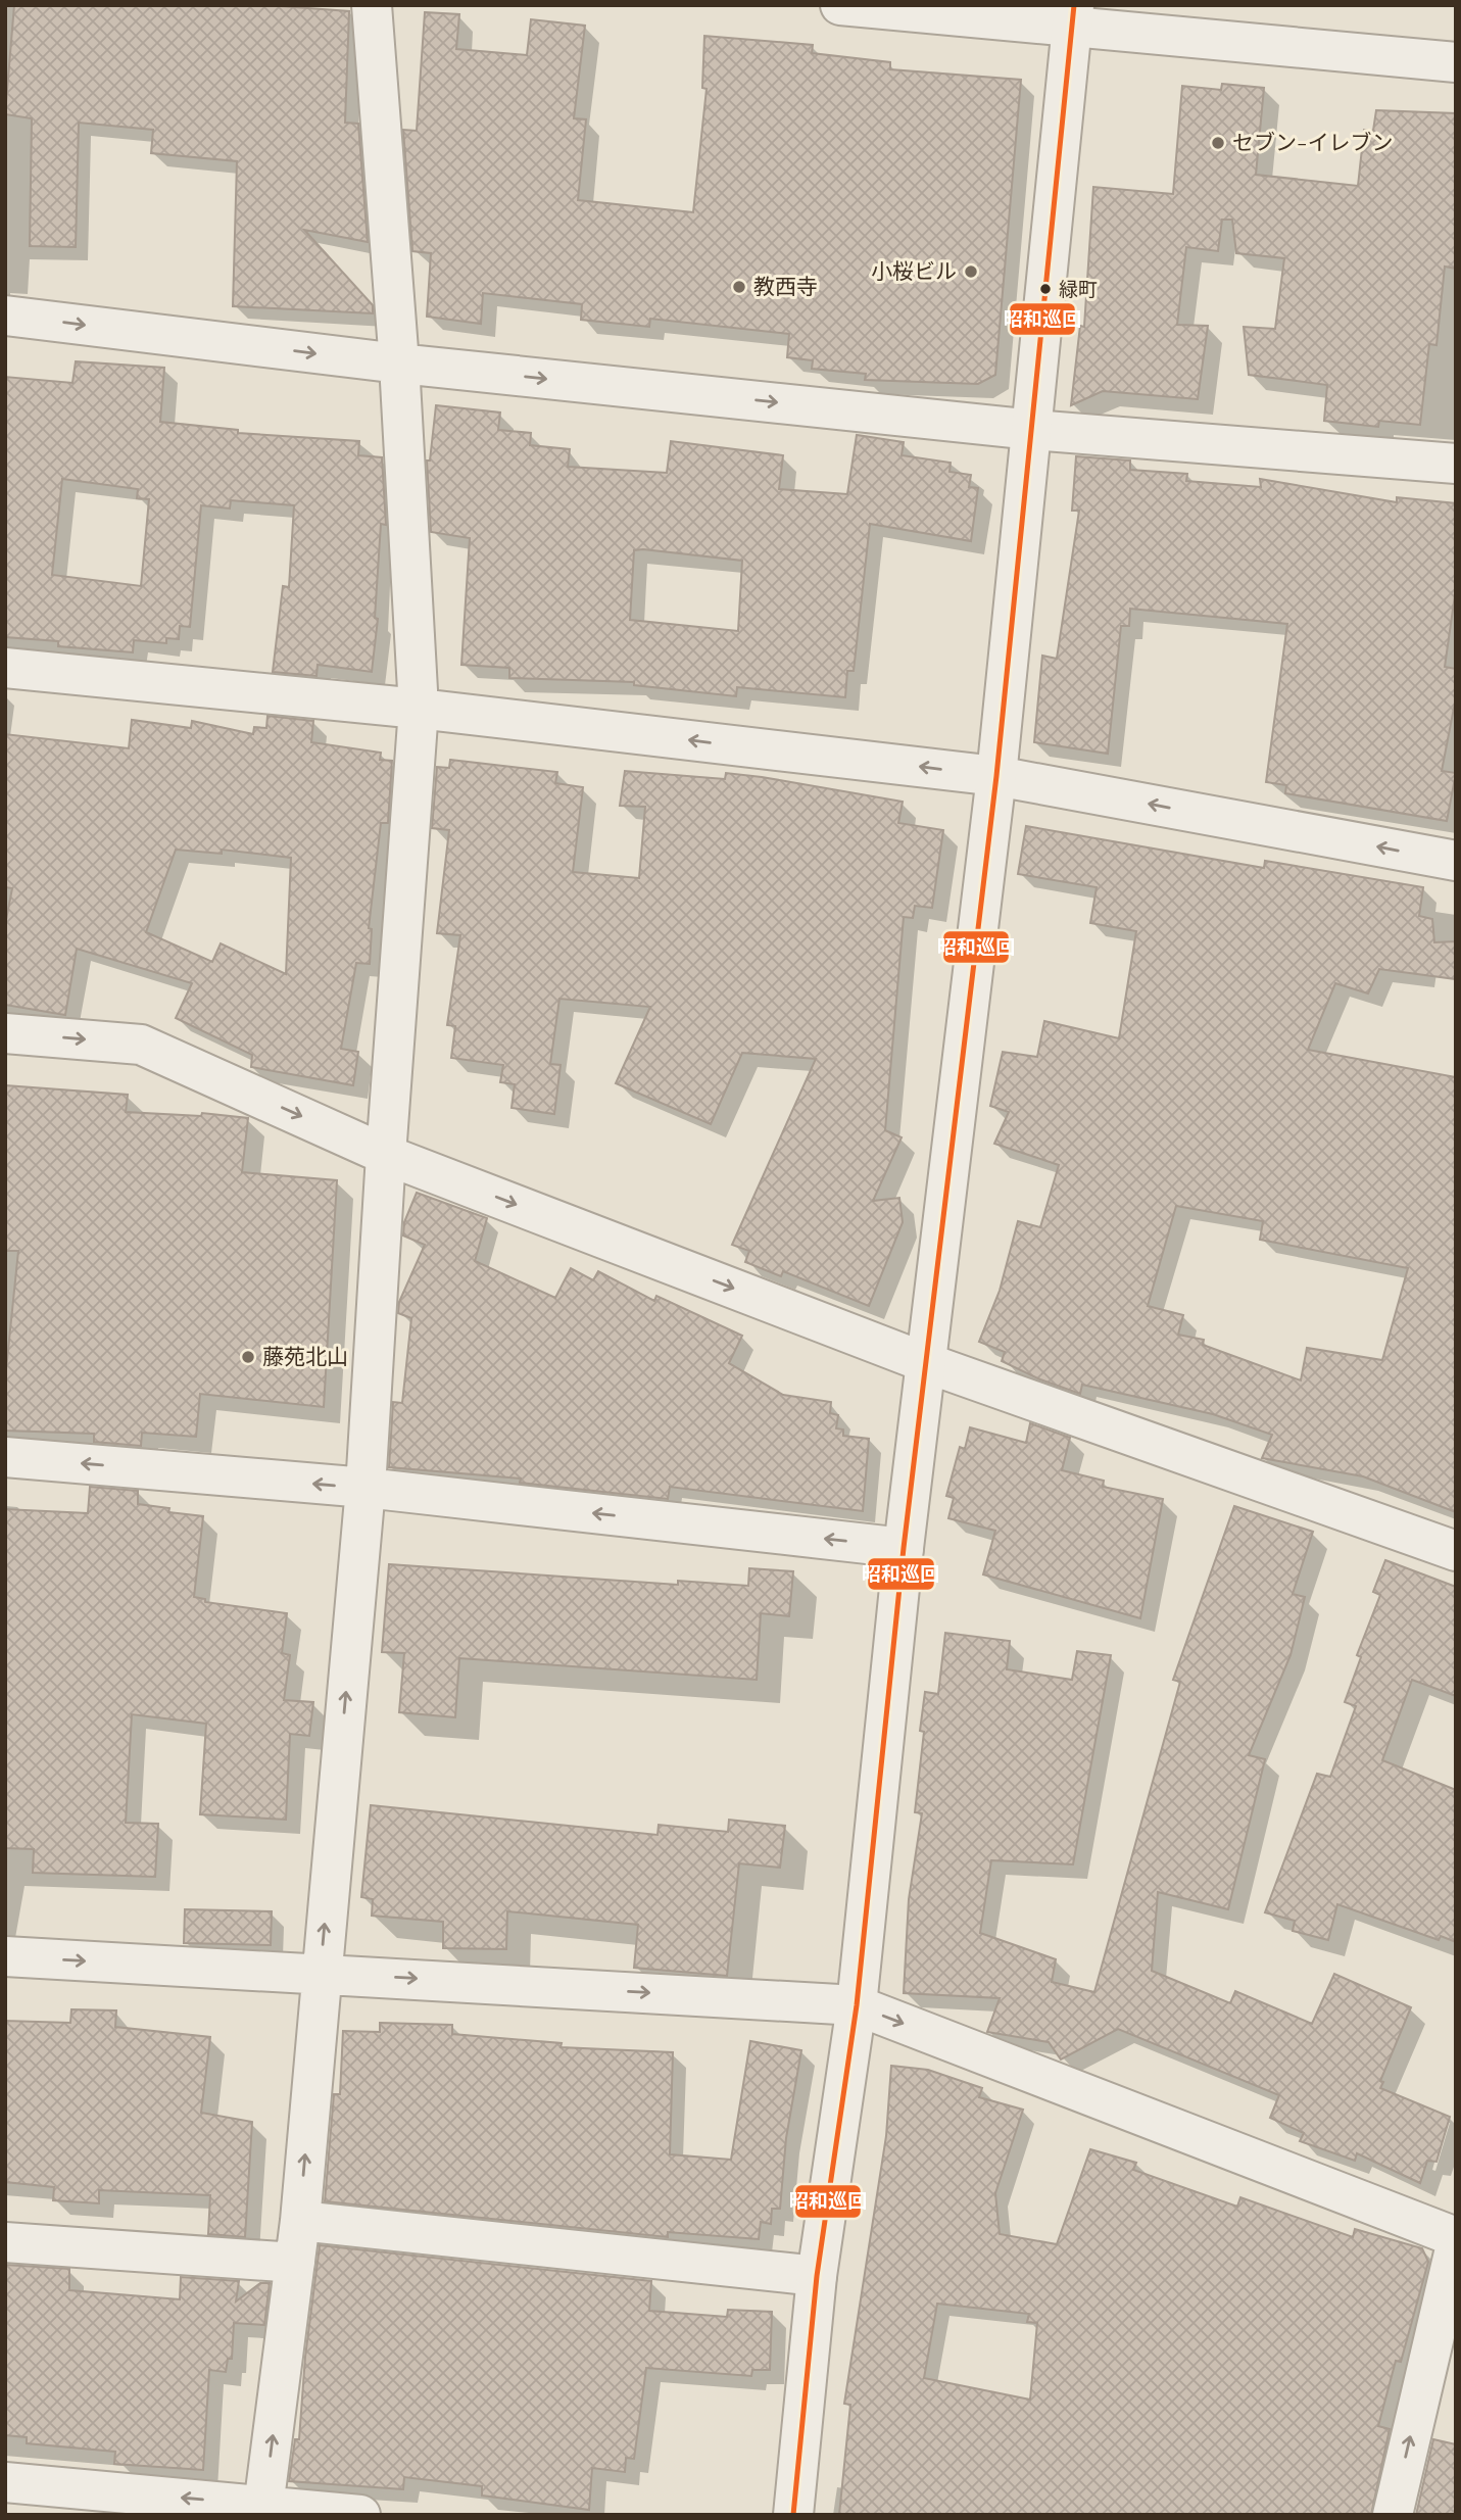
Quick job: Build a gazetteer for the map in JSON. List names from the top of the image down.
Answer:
{
  "places": [
    "セブン-イレブン",
    "小桜ビル",
    "教西寺",
    "緑町",
    "藤苑北山"
  ],
  "lines": ["transit line 昭和巡回"]
}
